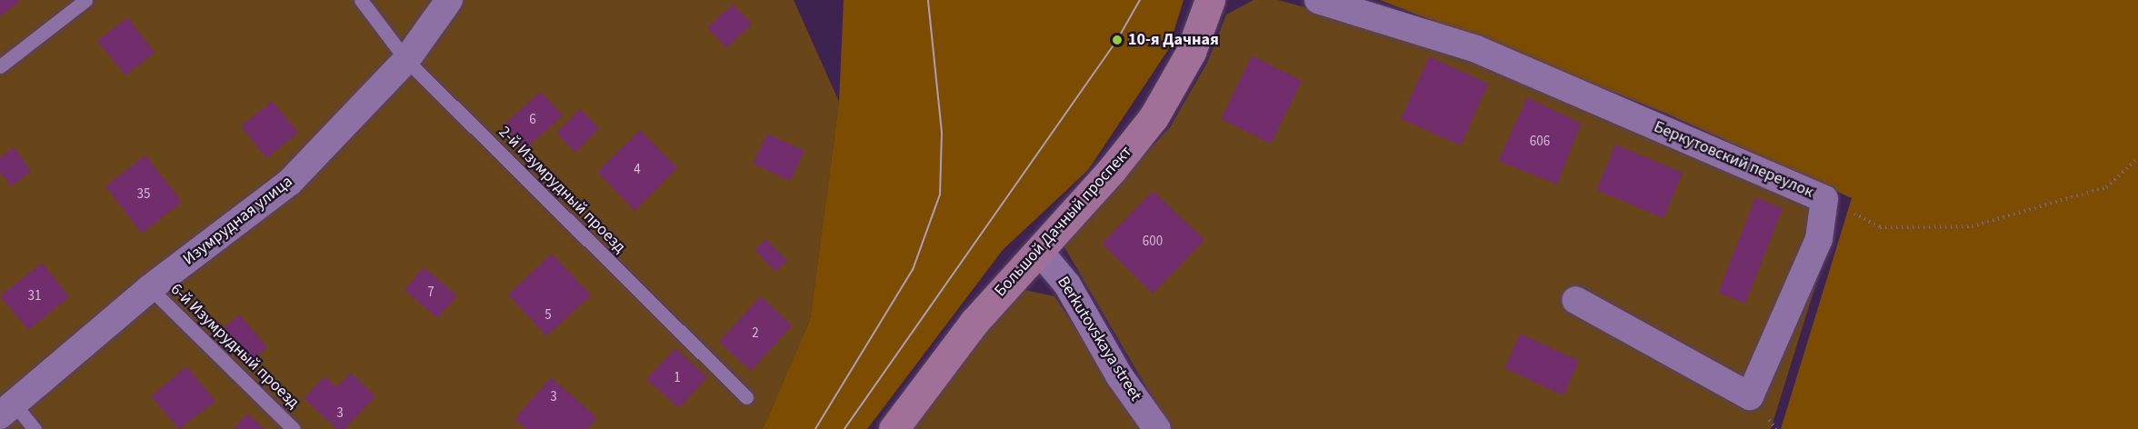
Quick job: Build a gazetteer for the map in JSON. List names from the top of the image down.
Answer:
{
  "streets": {
    "main road": ["Большой Дачный проспект"],
    "street": ["Беркутовский переулок", "Изумрудная улица", "Berkutovskaya street"],
    "lane": ["2-й Изумрудный проезд", "6-й Изумрудный проезд"]
  },
  "crossings": [
    ["2-й Изумрудный проезд", "Изумрудная улица"],
    ["Изумрудная улица", "6-й Изумрудный проезд"],
    ["Большой Дачный проспект", "Berkutovskaya street"]
  ],
  "places": ["10-я Дачная"],
  "house_numbers": [
    "6",
    "606",
    "4",
    "35",
    "600",
    "7",
    "31",
    "5",
    "2",
    "1",
    "3",
    "3"
  ]
}
